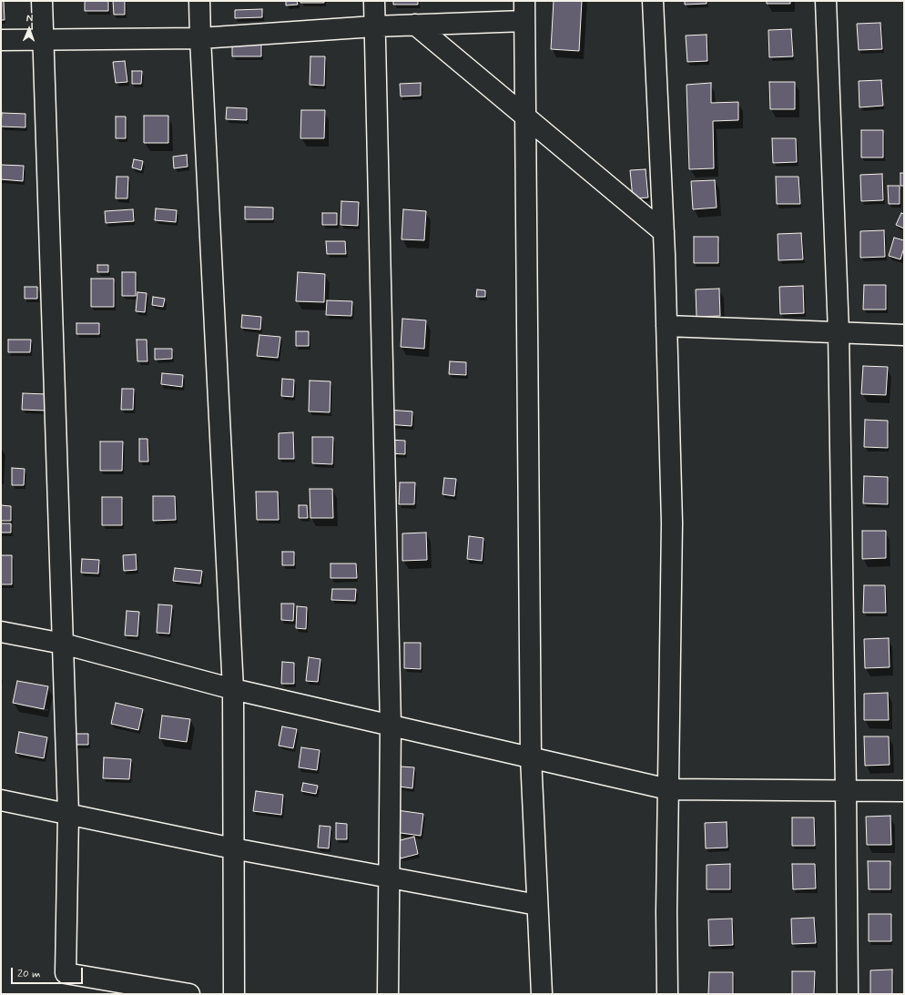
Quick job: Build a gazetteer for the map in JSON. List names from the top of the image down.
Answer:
{
  "scale_bar": "20 m",
  "north": "top"
}
